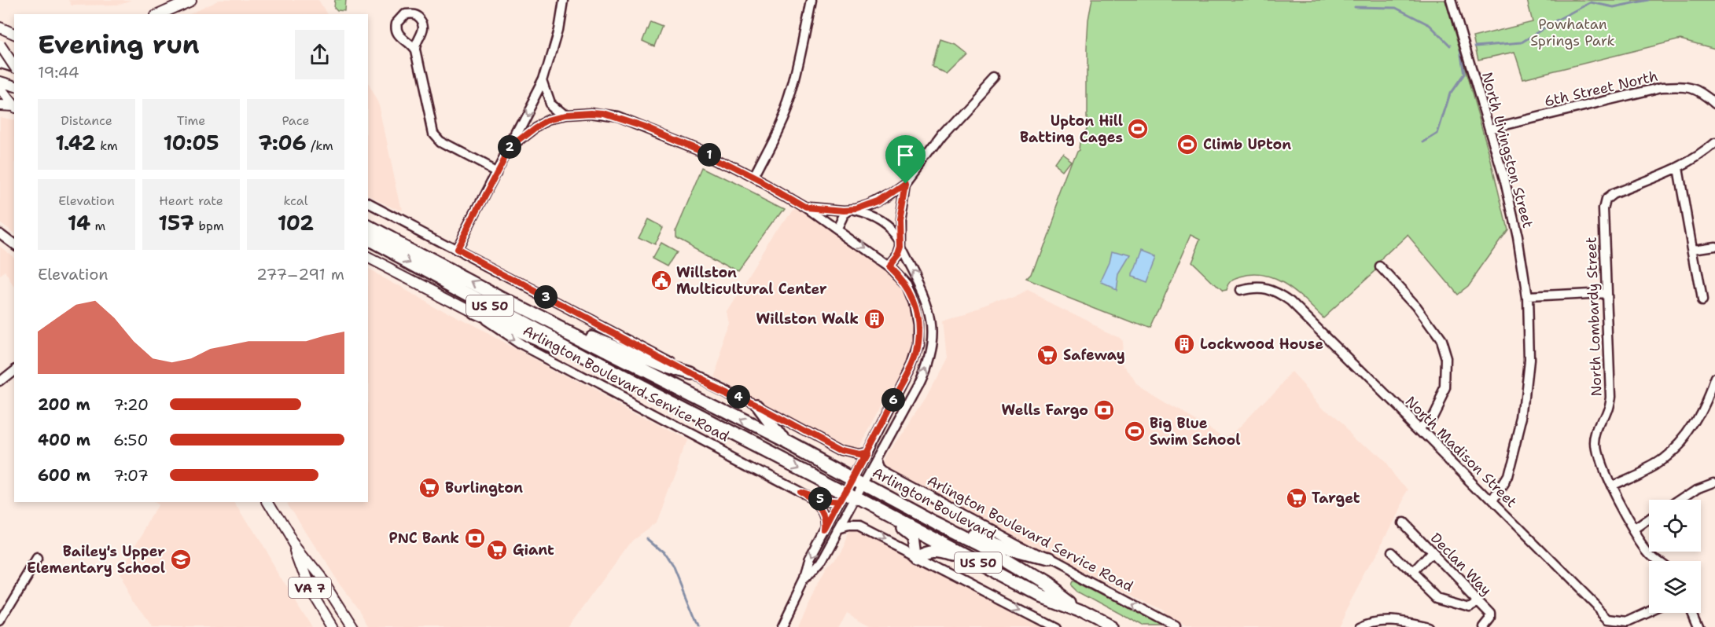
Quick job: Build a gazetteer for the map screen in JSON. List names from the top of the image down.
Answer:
{
  "streets": {
    "highway": ["US 50", "Arlington Boulevard"],
    "main road": ["Arlington Boulevard Service Road", "VA 7"],
    "street": [
      "6th Street North",
      "North Livingston Street",
      "North Lombardy Street",
      "North Madison Street",
      "Declan Way"
    ]
  },
  "crossings": [
    ["6th Street North", "North Livingston Street"],
    ["North Livingston Street", "North Madison Street"],
    ["Arlington Boulevard Service Road", "Arlington Boulevard"]
  ],
  "parks": ["Powhatan Springs Park"],
  "places": {
    "sports": ["Upton Hill Batting Cages", "Climb UPton", "Big Blue Swim School"],
    "public building": ["Willston Multicultural Center"],
    "building": ["Willston Walk", "Lockwood House"],
    "supermarket": [
      "Safeway",
      "Burlington",
      "Target",
      "Giant"
    ],
    "bank": ["Wells Fargo", "PNC Bank"],
    "school or university": ["Bailey's Upper Elementary School"]
  },
  "page": {
    "heading": ["Evening run", "19:44"],
    "stats": [
      ["Distance", "1.42 km"],
      ["Time", "10:05"],
      ["Pace", "7:06 /km"],
      ["Elevation", "14 m"],
      ["Heart rate", "157 bpm"],
      ["kcal", "102"]
    ],
    "pins": [
      "2",
      "1",
      "3",
      "4",
      "6",
      "5"
    ],
    "chart": ["Elevation", "277–291 m"],
    "list": [
      {
        "name": "200 m",
        "note": "7:20"
      },
      {
        "name": "400 m",
        "note": "6:50"
      },
      {
        "name": "600 m",
        "note": "7:07"
      }
    ]
  }
}
